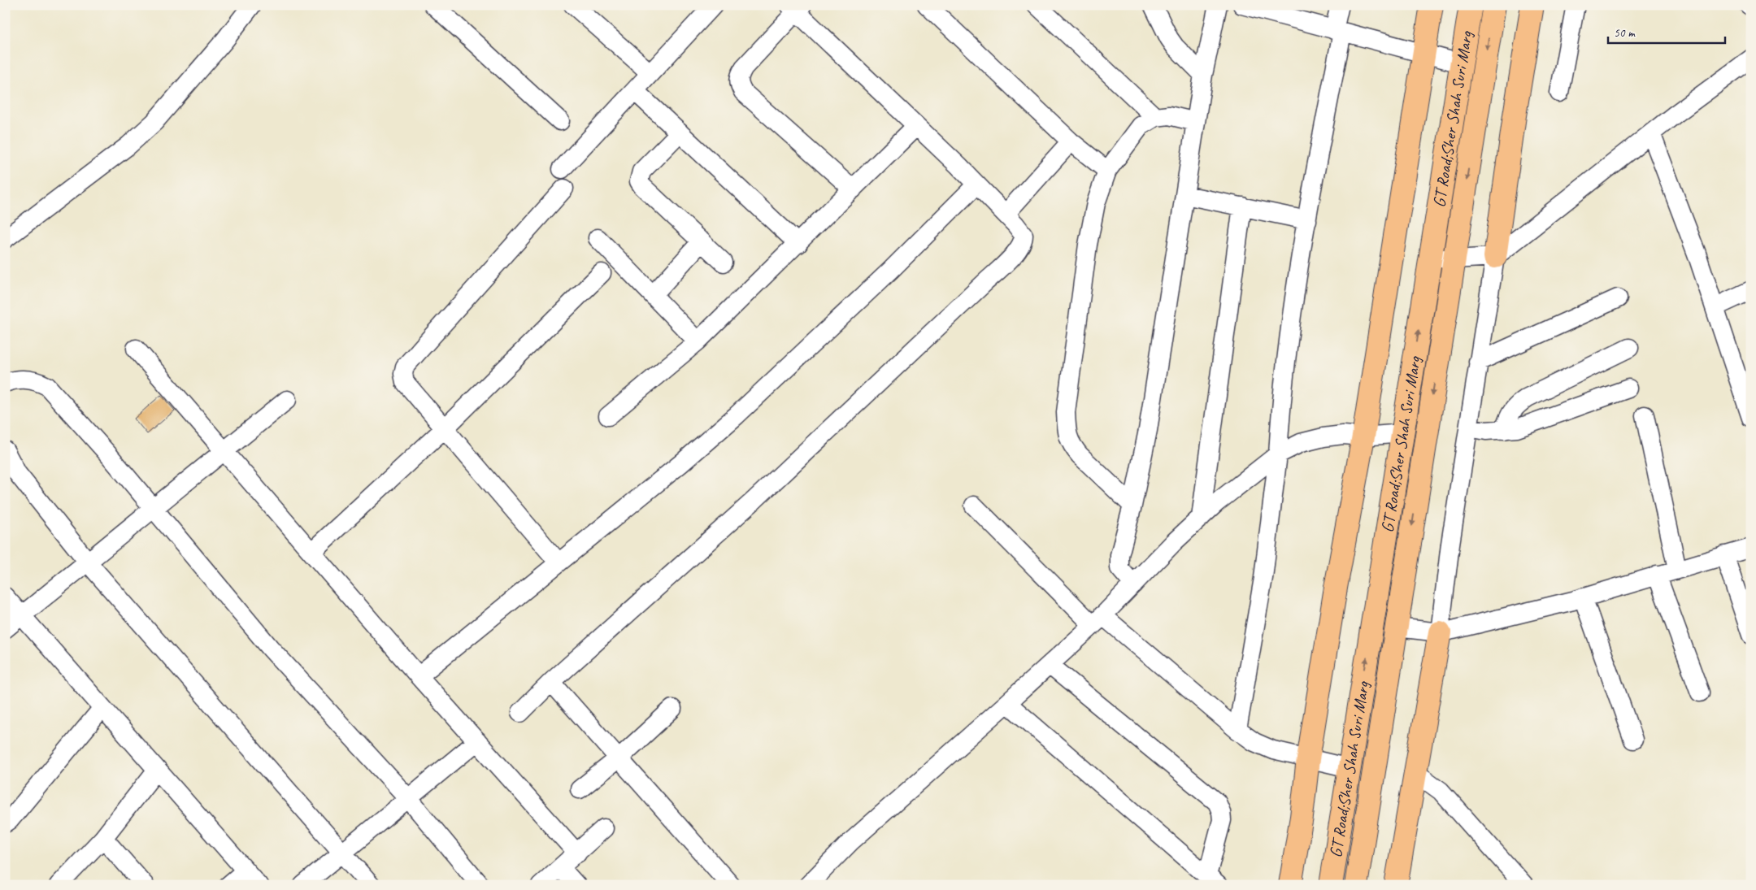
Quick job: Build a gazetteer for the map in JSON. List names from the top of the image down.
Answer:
{
  "streets": {
    "main road": ["GT Road;Sher Shah Suri Marg"]
  },
  "scale_bar": "50 m"
}
